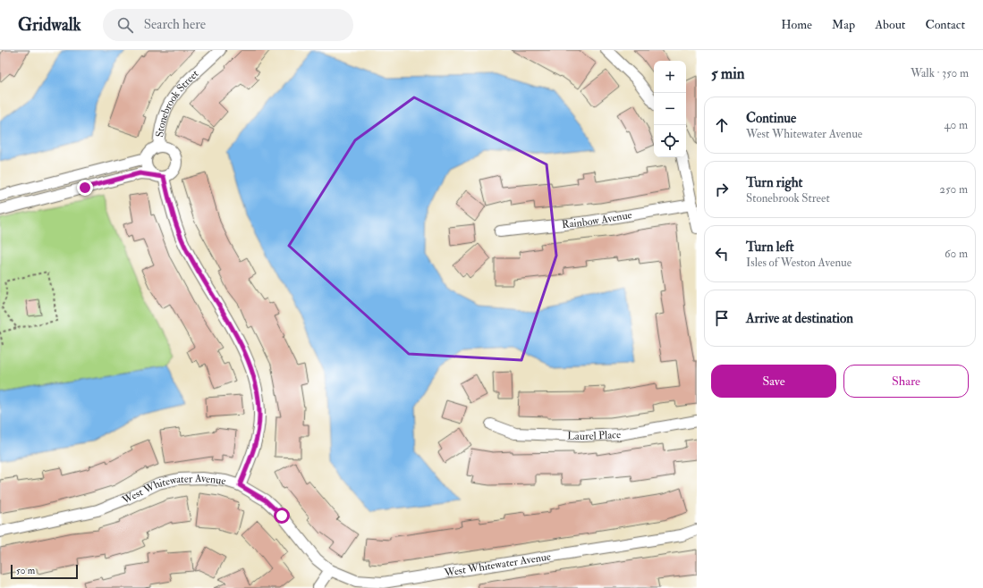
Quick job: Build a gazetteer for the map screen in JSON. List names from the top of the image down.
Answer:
{
  "streets": {
    "street": [
      "Stonebrook Street",
      "Rainbow Avenue",
      "Laurel Place",
      "West Whitewater Avenue"
    ]
  },
  "scale_bar": "50 m",
  "page": {
    "header": "Gridwalk",
    "search": "Search here",
    "nav": [
      "Home",
      "Map",
      "About",
      "Contact"
    ],
    "heading": ["5 min", "Walk · 350 m"],
    "map_buttons": ["+", "−"],
    "list": [
      ["Continue", "West Whitewater Avenue", "40 m"],
      ["Turn right", "Stonebrook Street", "250 m"],
      ["Turn left", "Isles of Weston Avenue", "60 m"],
      "Arrive at destination"
    ],
    "buttons": ["Save", "Share"],
    "scale": "50 m"
  }
}
